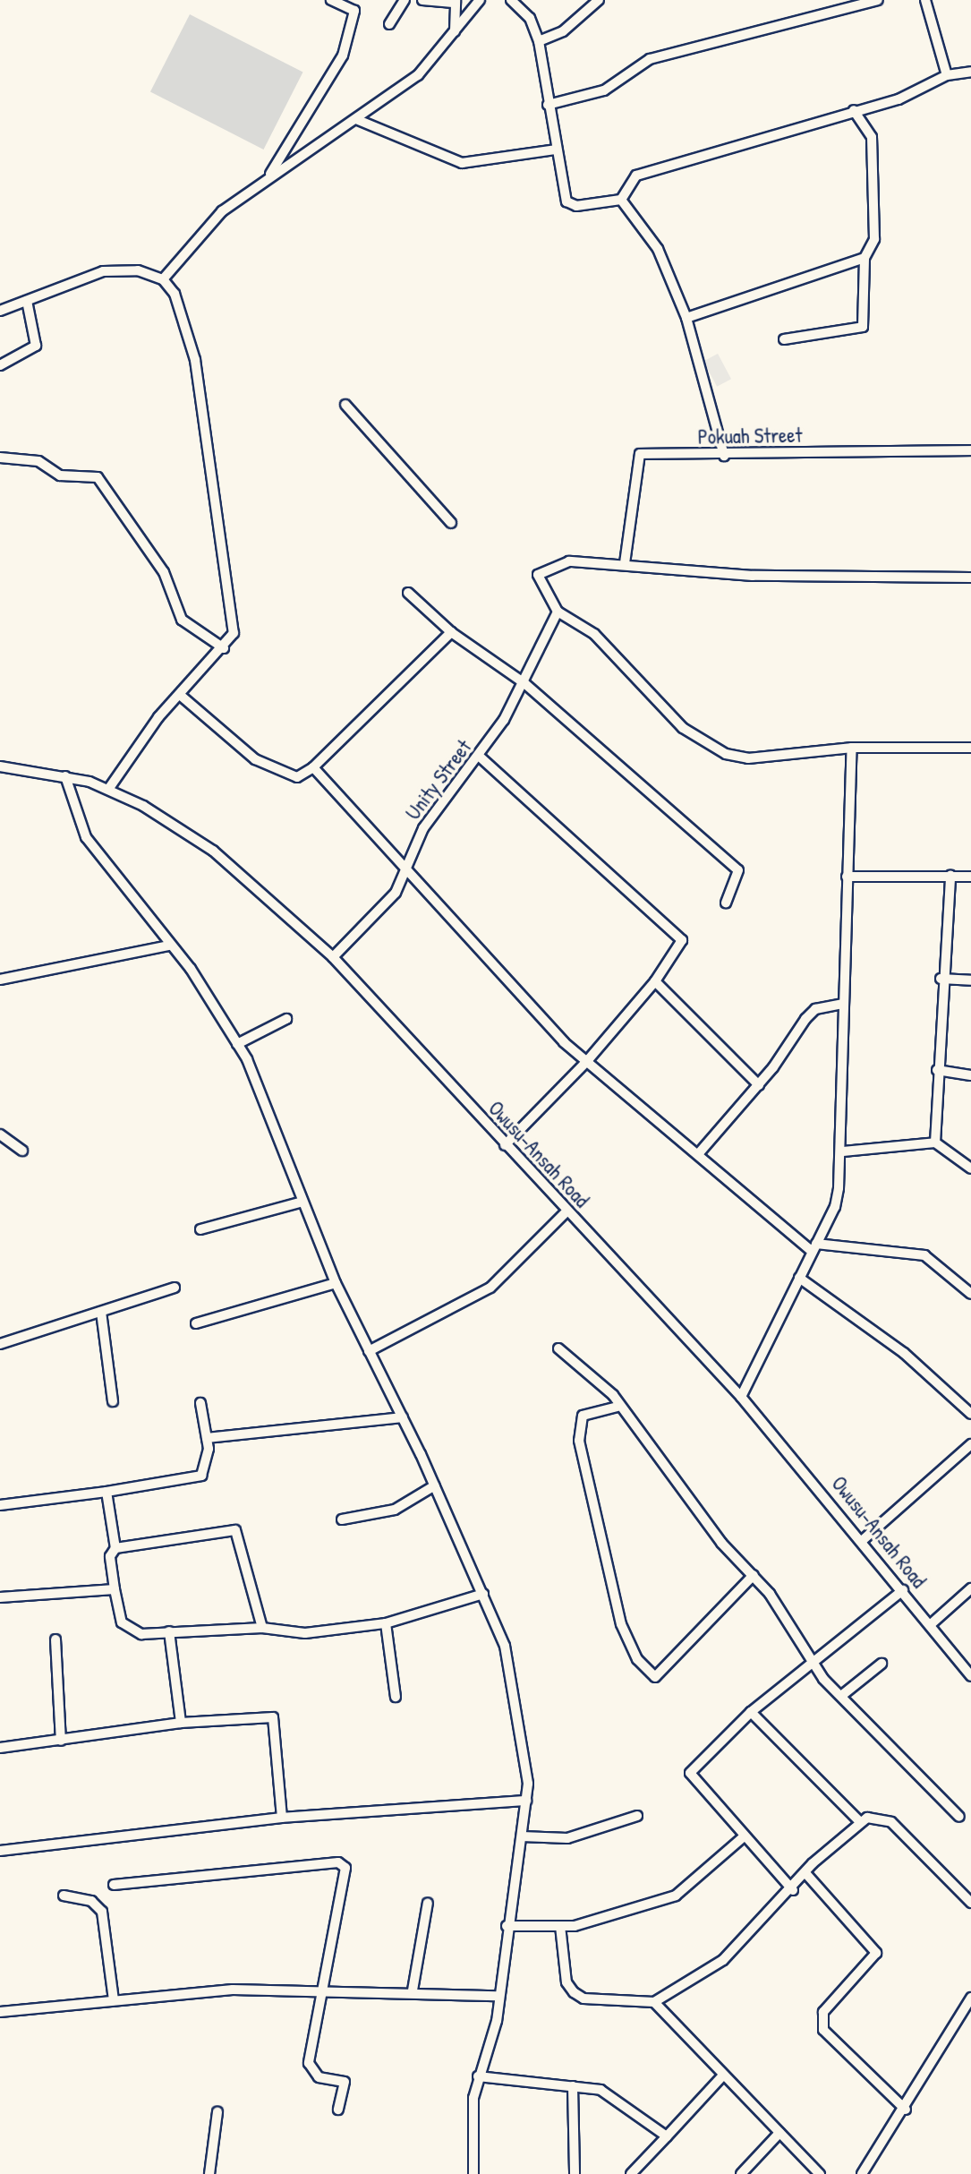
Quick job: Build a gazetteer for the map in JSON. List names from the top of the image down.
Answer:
{
  "streets": {
    "street": ["Pokuah Street", "Unity Street", "Owusu-Ansah Road"]
  },
  "crossings": [
    ["Unity Street", "Owusu-Ansah Road"]
  ]
}
